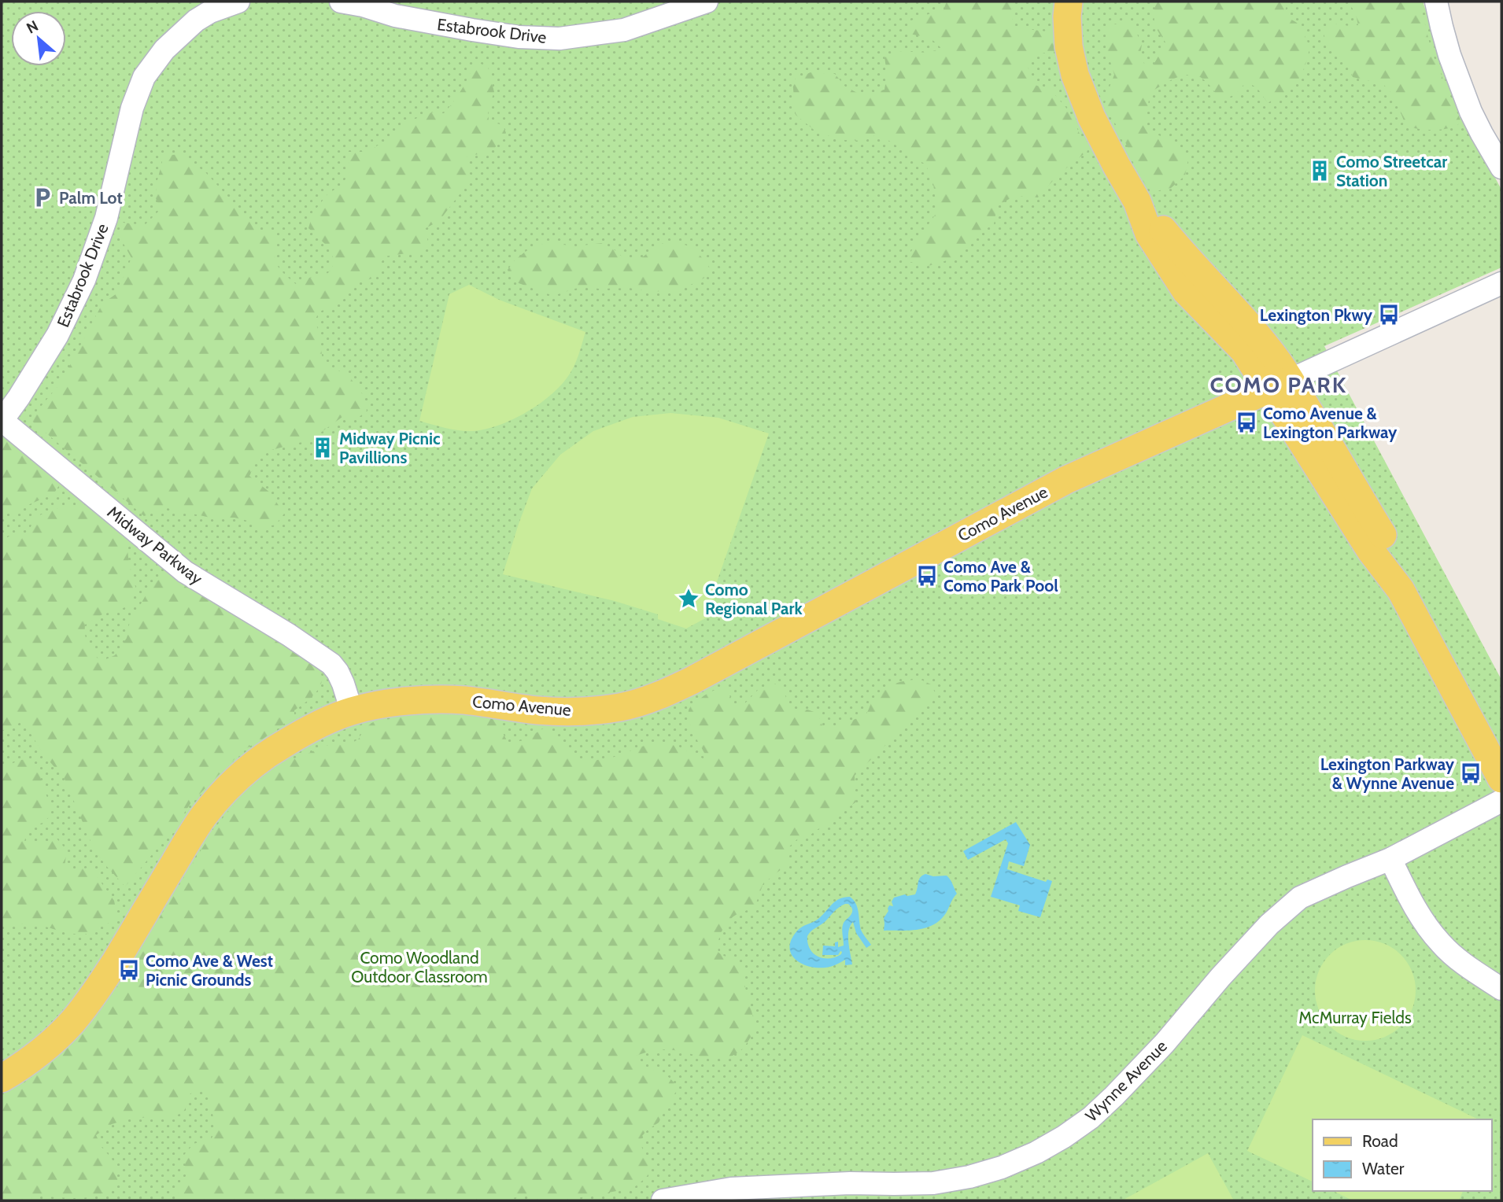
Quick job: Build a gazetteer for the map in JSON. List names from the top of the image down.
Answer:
{
  "streets": {
    "main road": ["Como Avenue"],
    "street": ["Estabrook Drive", "Midway Parkway", "Wynne Avenue"]
  },
  "crossings": [
    ["Estabrook Drive", "Midway Parkway"],
    ["Como Avenue", "Midway Parkway"]
  ],
  "districts": ["COMO PARK"],
  "parks": ["Como Woodland Outdoor Classroom", "McMurray Fields"],
  "places": {
    "building": ["Como Streetcar Station", "Midway Picnic Pavillions"],
    "parking": ["Palm Lot"],
    "bus stop": [
      "Lexington Pkwy",
      "Como Avenue & Lexington Parkway",
      "Como Ave & Como Park Pool",
      "Lexington Parkway & Wynne Avenue",
      "Como Ave & West Picnic Grounds"
    ],
    "place": ["Como Regional Park"]
  },
  "legend": ["Road", "Water"],
  "north": "top left"
}
